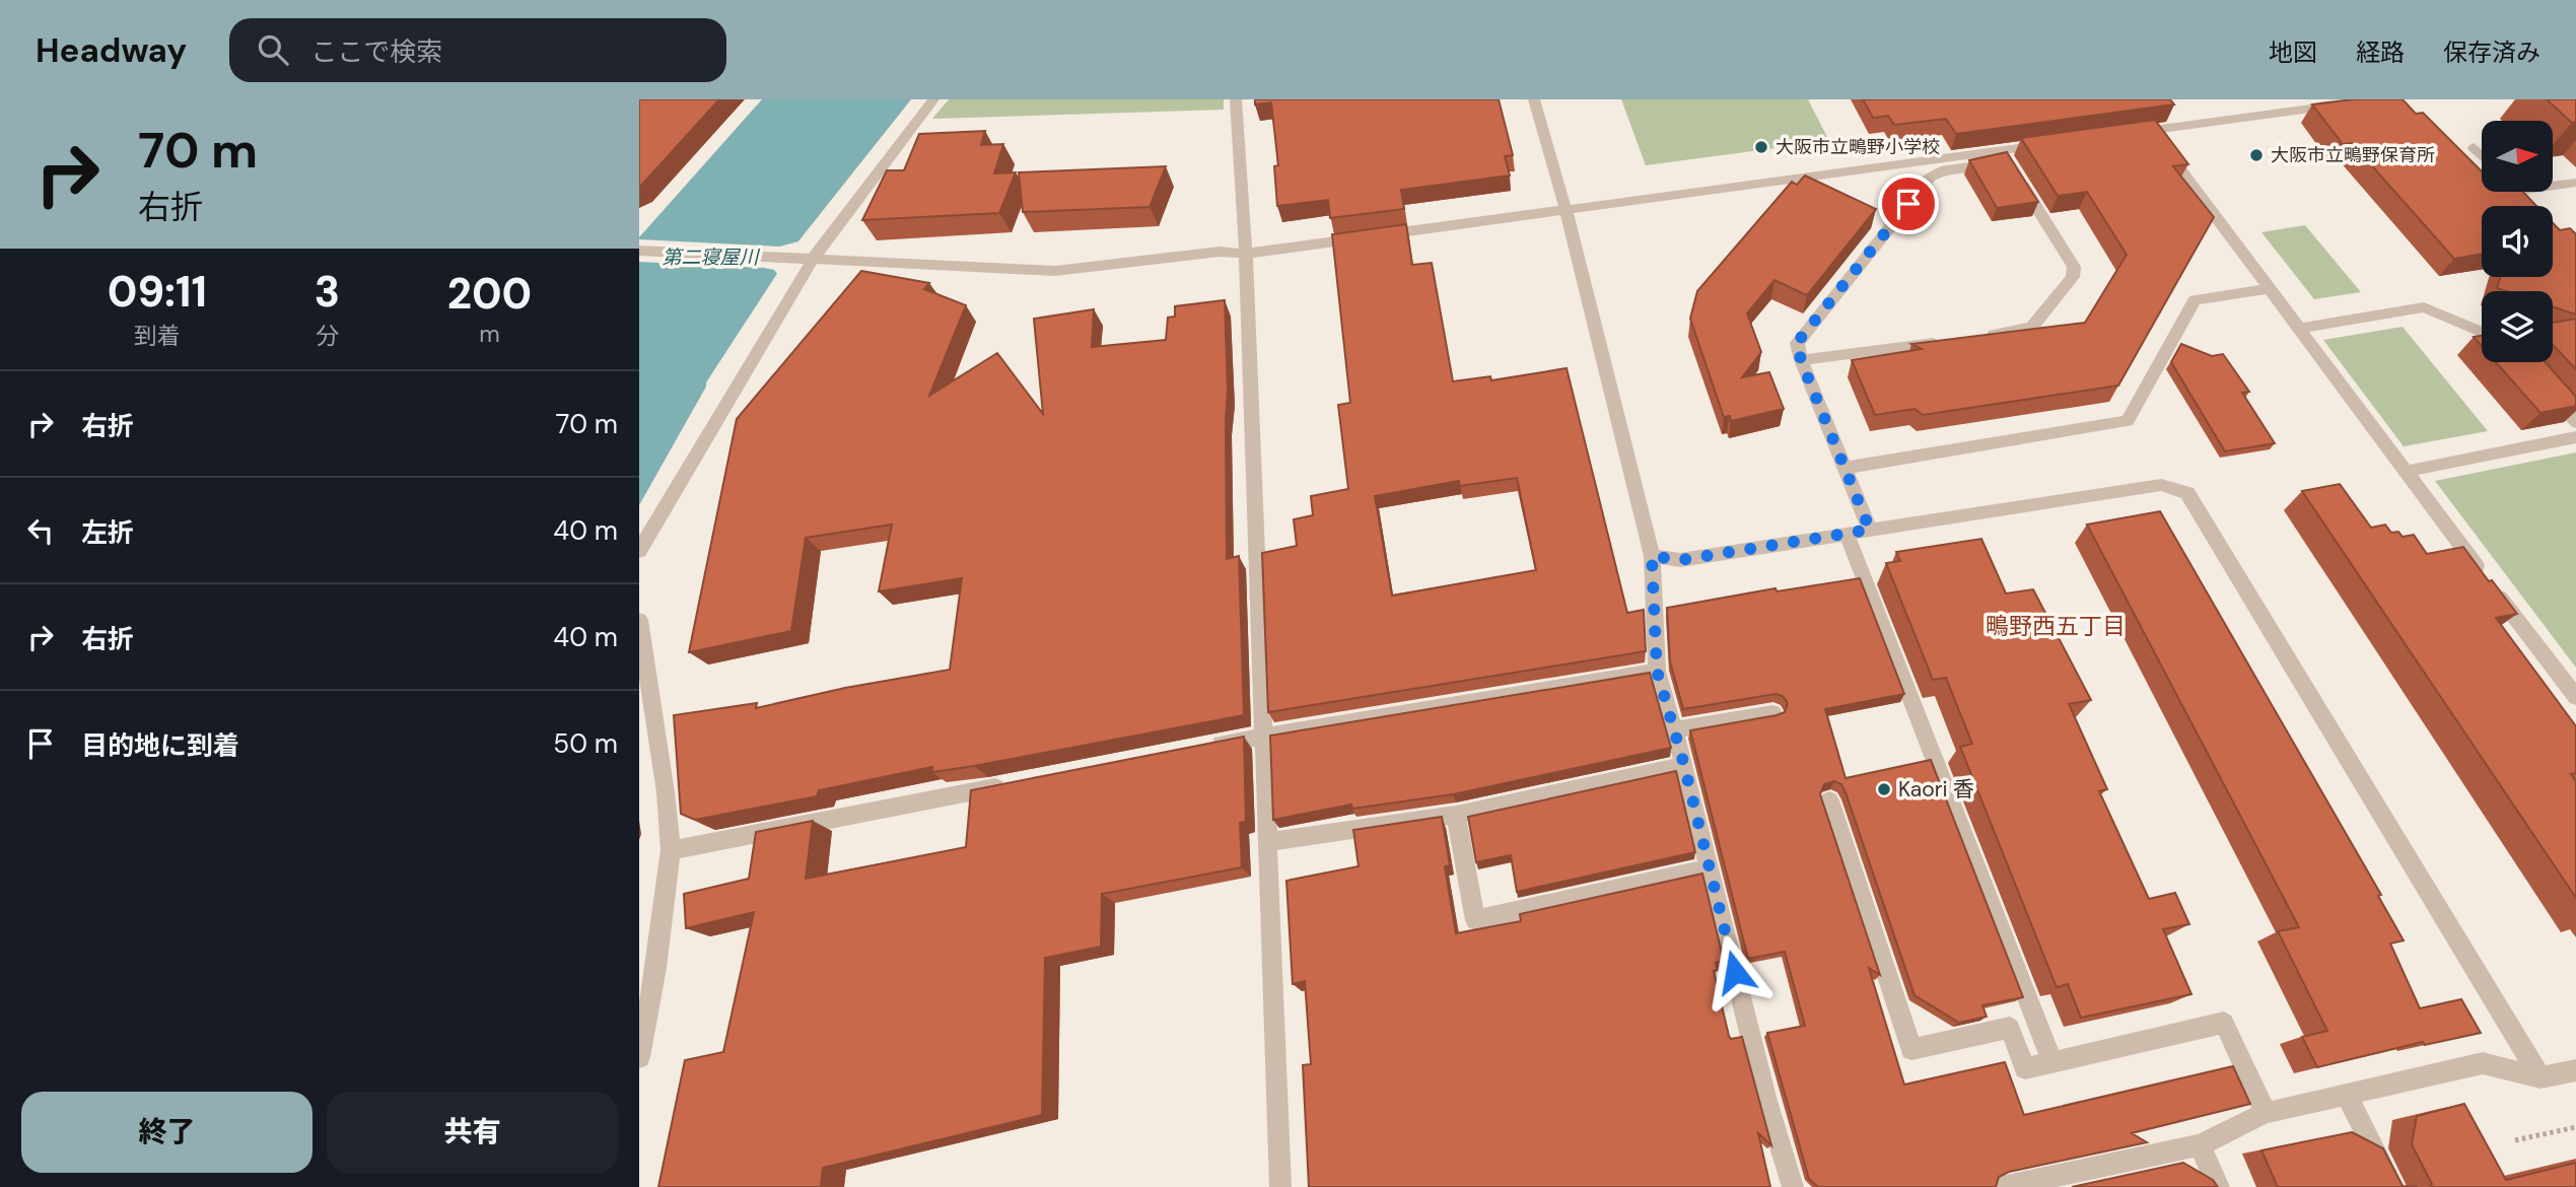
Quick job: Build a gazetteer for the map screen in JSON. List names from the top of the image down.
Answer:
{
  "districts": ["鴫野西五丁目"],
  "water": ["第二寝屋川"],
  "places": ["大阪市立鴫野小学校", "大阪市立鴫野保育所", "Kaori 香"],
  "north": "right",
  "page": {
    "header": "Headway",
    "search": "ここで検索",
    "nav": ["地図", "経路", "保存済み"],
    "turn": ["70 m", "右折"],
    "eta": [
      "09:11",
      "到着",
      "3",
      "分",
      "200",
      "m"
    ],
    "list": [
      {
        "name": "右折",
        "value": "70 m"
      },
      {
        "name": "左折",
        "value": "40 m"
      },
      {
        "name": "右折",
        "value": "40 m"
      },
      {
        "name": "目的地に到着",
        "value": "50 m"
      }
    ],
    "buttons": ["終了", "共有"]
  }
}
